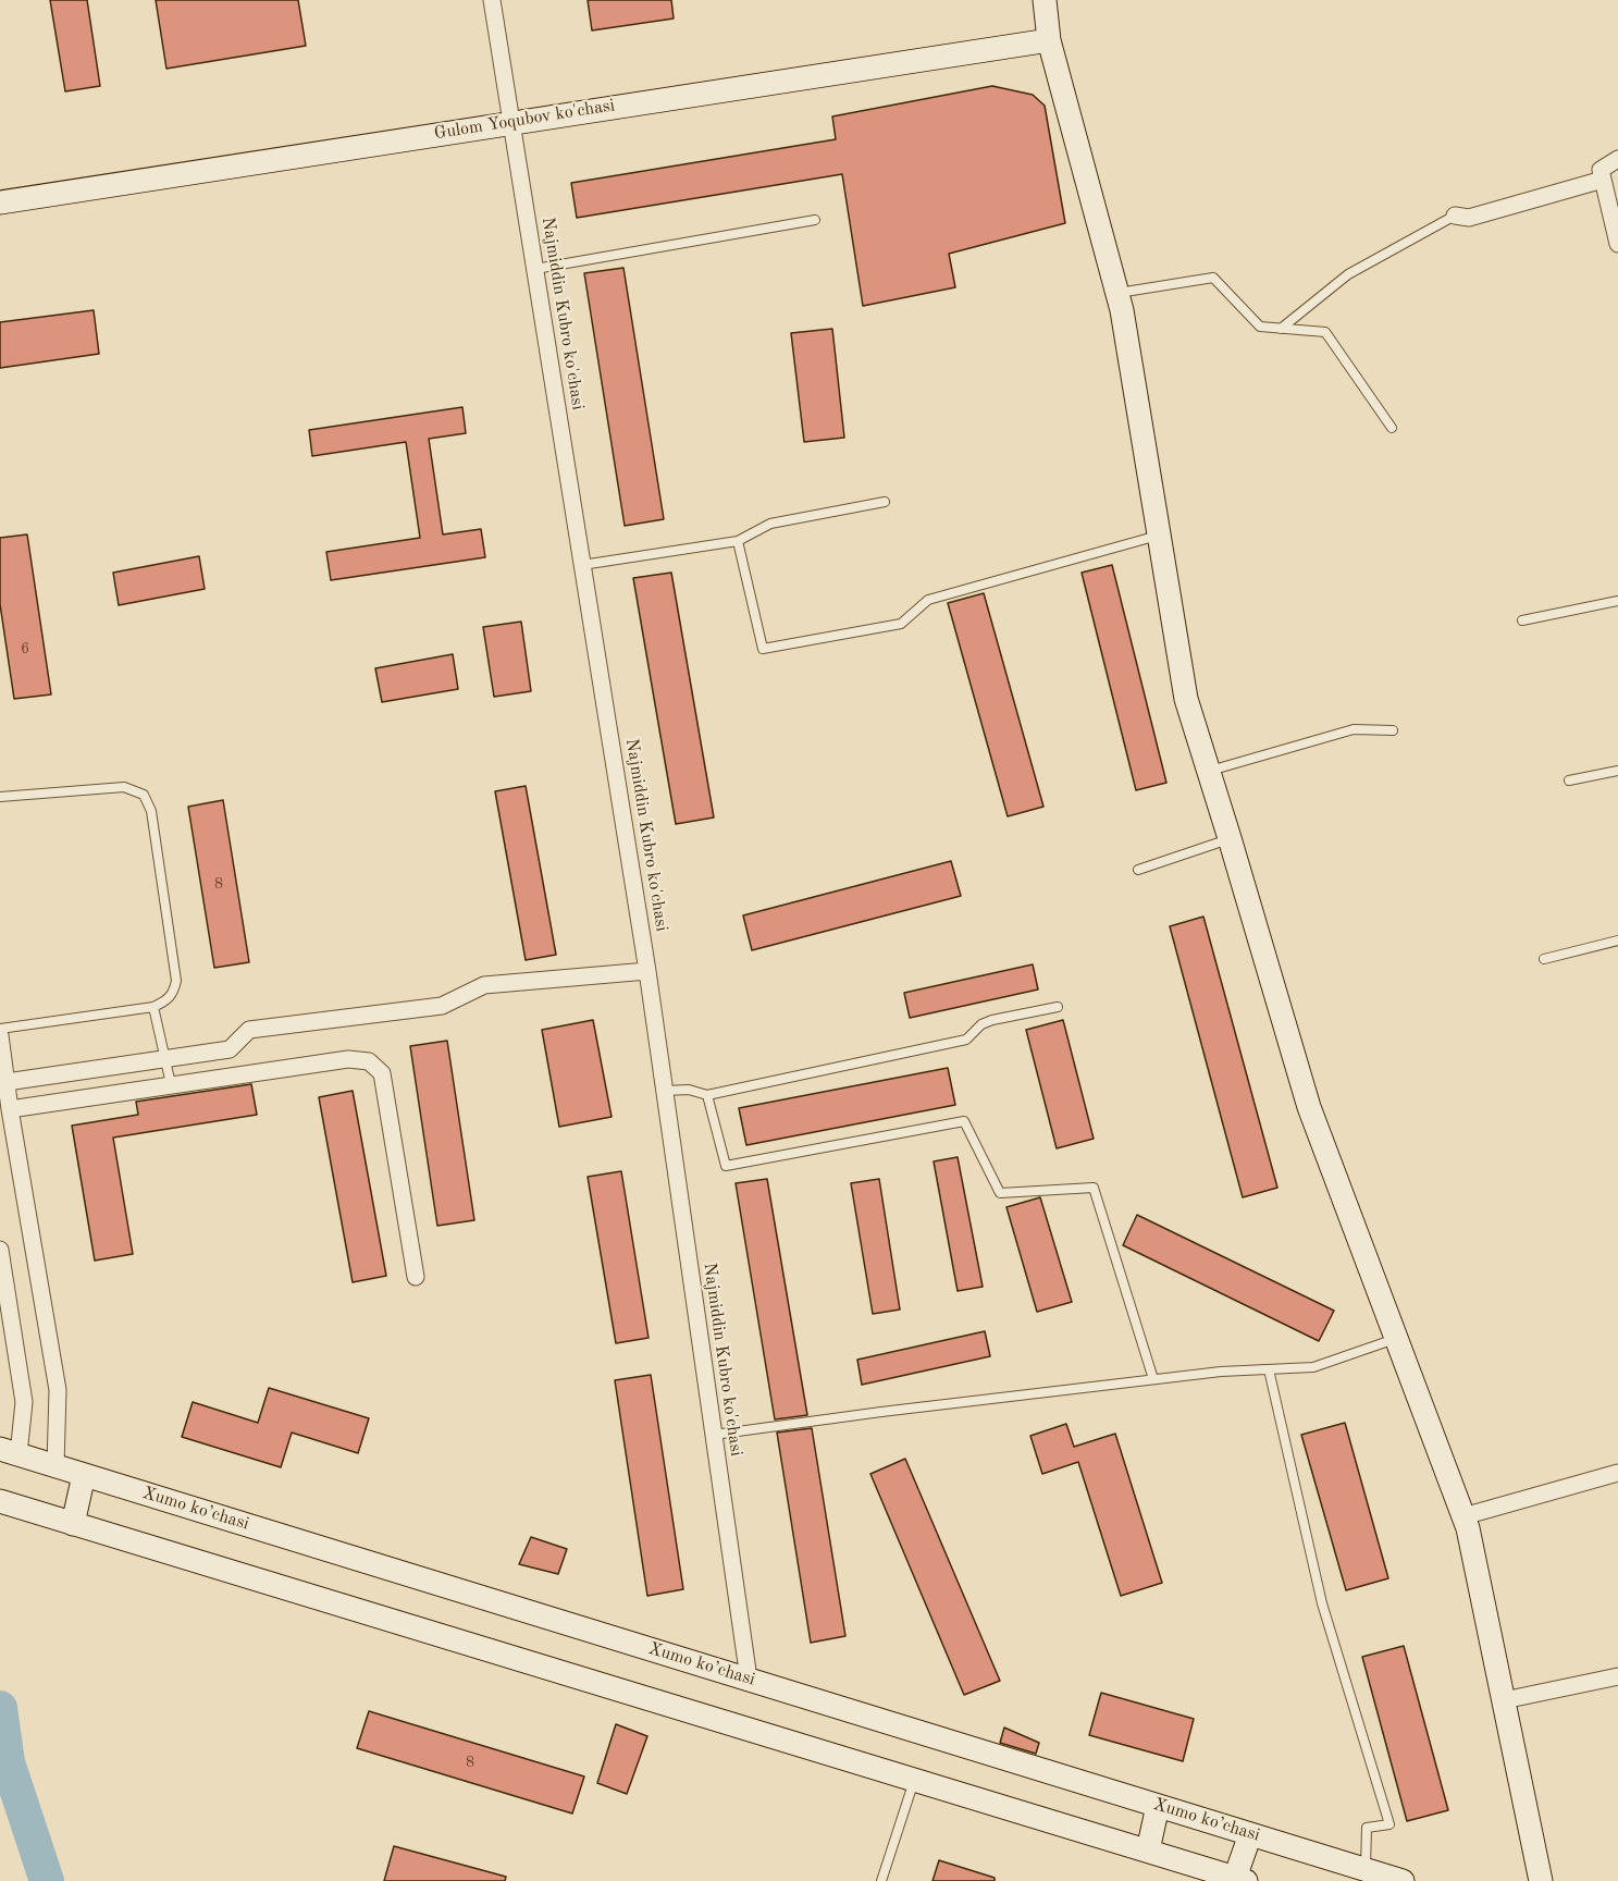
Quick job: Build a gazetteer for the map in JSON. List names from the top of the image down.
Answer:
{
  "streets": {
    "street": ["Gulom Yoqubov ko'chasi", "Najmiddin Kubro ko'chasi", "Xumo ko’chasi"]
  },
  "crossings": [
    ["Gulom Yoqubov ko'chasi", "Najmiddin Kubro ko'chasi"],
    ["Najmiddin Kubro ko'chasi", "Xumo ko’chasi"]
  ],
  "house_numbers": ["6", "8", "8"]
}
